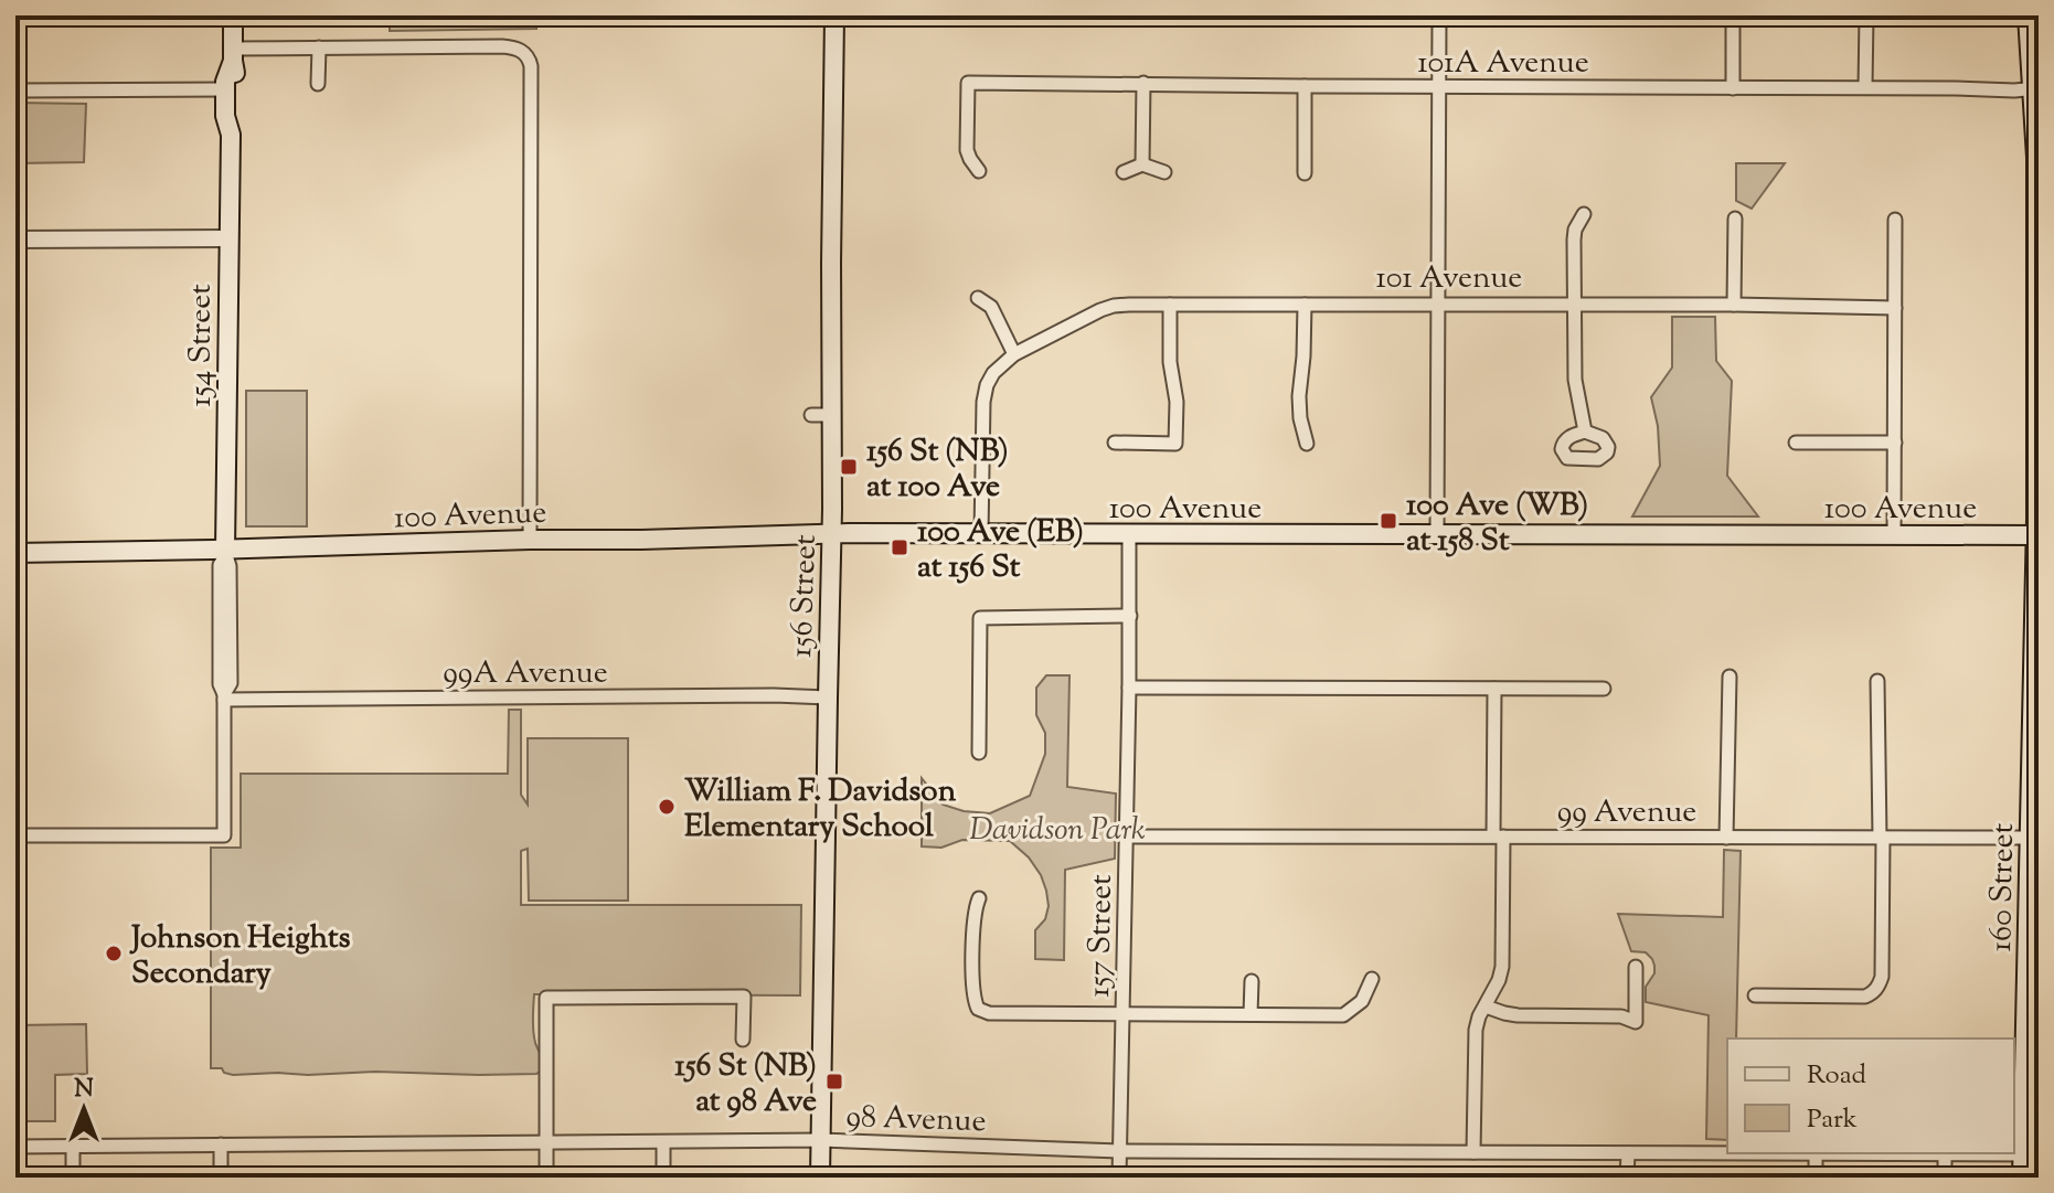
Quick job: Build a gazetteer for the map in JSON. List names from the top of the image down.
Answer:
{
  "streets": {
    "main road": [
      "154 Street",
      "100 Avenue",
      "156 Street",
      "160 Street"
    ],
    "street": [
      "101A Avenue",
      "101 Avenue",
      "99A Avenue",
      "99 Avenue",
      "157 Street",
      "98 Avenue"
    ]
  },
  "crossings": [
    ["101A Avenue", "160 Street"],
    ["154 Street", "100 Avenue"],
    ["154 Street", "99A Avenue"],
    ["100 Avenue", "156 Street"],
    ["100 Avenue", "160 Street"],
    ["100 Avenue", "157 Street"],
    ["156 Street", "99A Avenue"],
    ["156 Street", "98 Avenue"],
    ["99 Avenue", "160 Street"],
    ["99 Avenue", "157 Street"],
    ["160 Street", "98 Avenue"],
    ["157 Street", "98 Avenue"]
  ],
  "parks": ["Davidson Park"],
  "places": {
    "transit": [
      "156 St (NB) at 100 Ave",
      "100 Ave (WB) at 158 St",
      "100 Ave (EB) at 156 St",
      "156 St (NB) at 98 Ave"
    ],
    "other": ["William F. Davidson Elementary School", "Johnson Heights Secondary"]
  },
  "legend": ["Road", "Park"],
  "north": "top"
}
